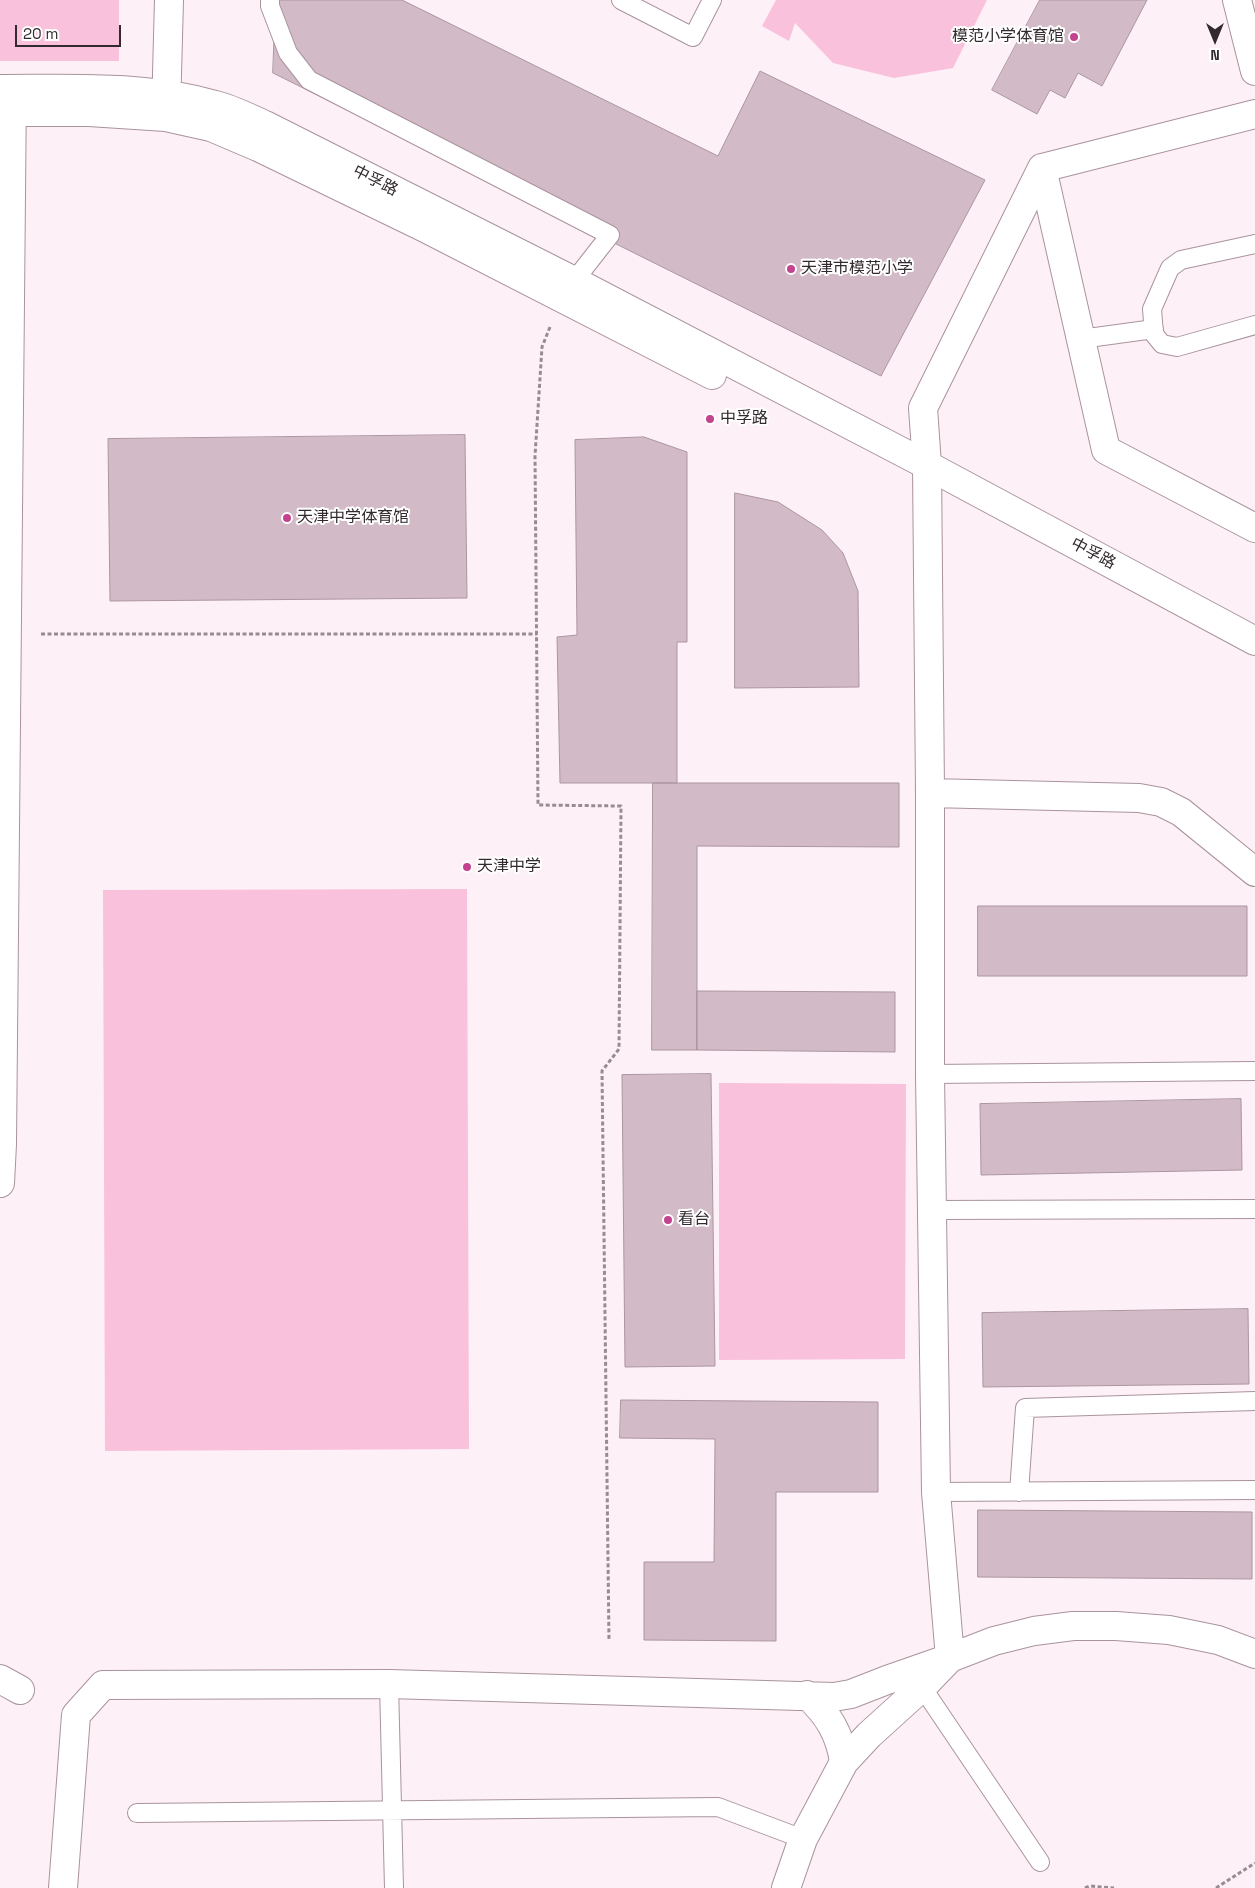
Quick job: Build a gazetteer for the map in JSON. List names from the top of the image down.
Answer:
{
  "streets": {
    "street": ["中孚路"]
  },
  "places": [
    "模范小学体育馆",
    "天津市模范小学",
    "中孚路",
    "天津中学体育馆",
    "天津中学",
    "看台"
  ],
  "scale_bar": "20 m",
  "north": "bottom"
}
